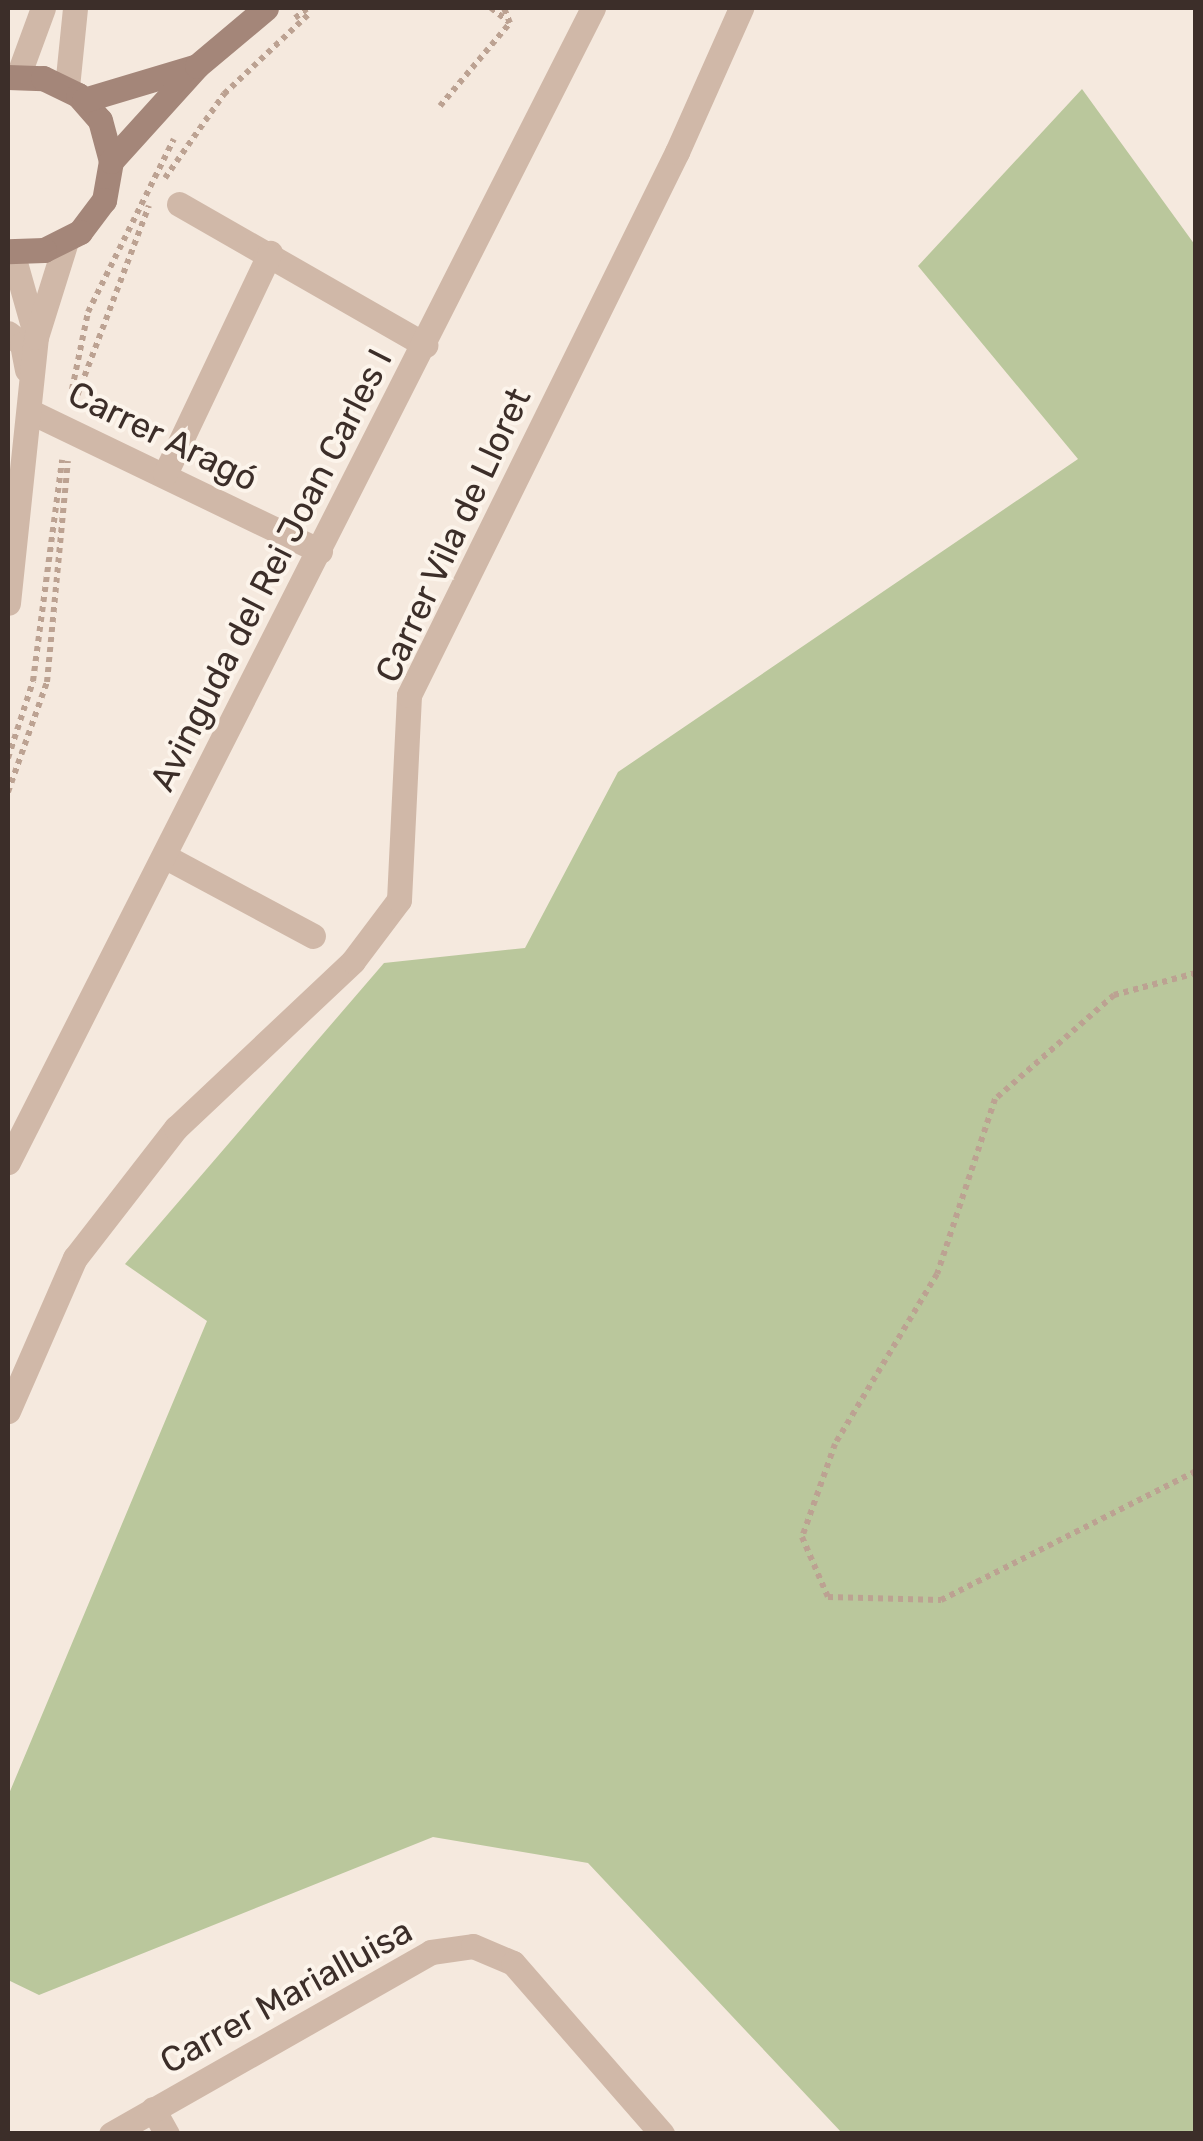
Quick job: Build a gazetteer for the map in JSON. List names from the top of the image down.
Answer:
{
  "streets": {
    "street": [
      "Carrer Aragó",
      "Carrer Vila de Lloret",
      "Avinguda del Rei Joan Carles I",
      "Carrer Marialluisa"
    ]
  },
  "crossings": [
    ["Carrer Aragó", "Avinguda del Rei Joan Carles I"]
  ]
}
